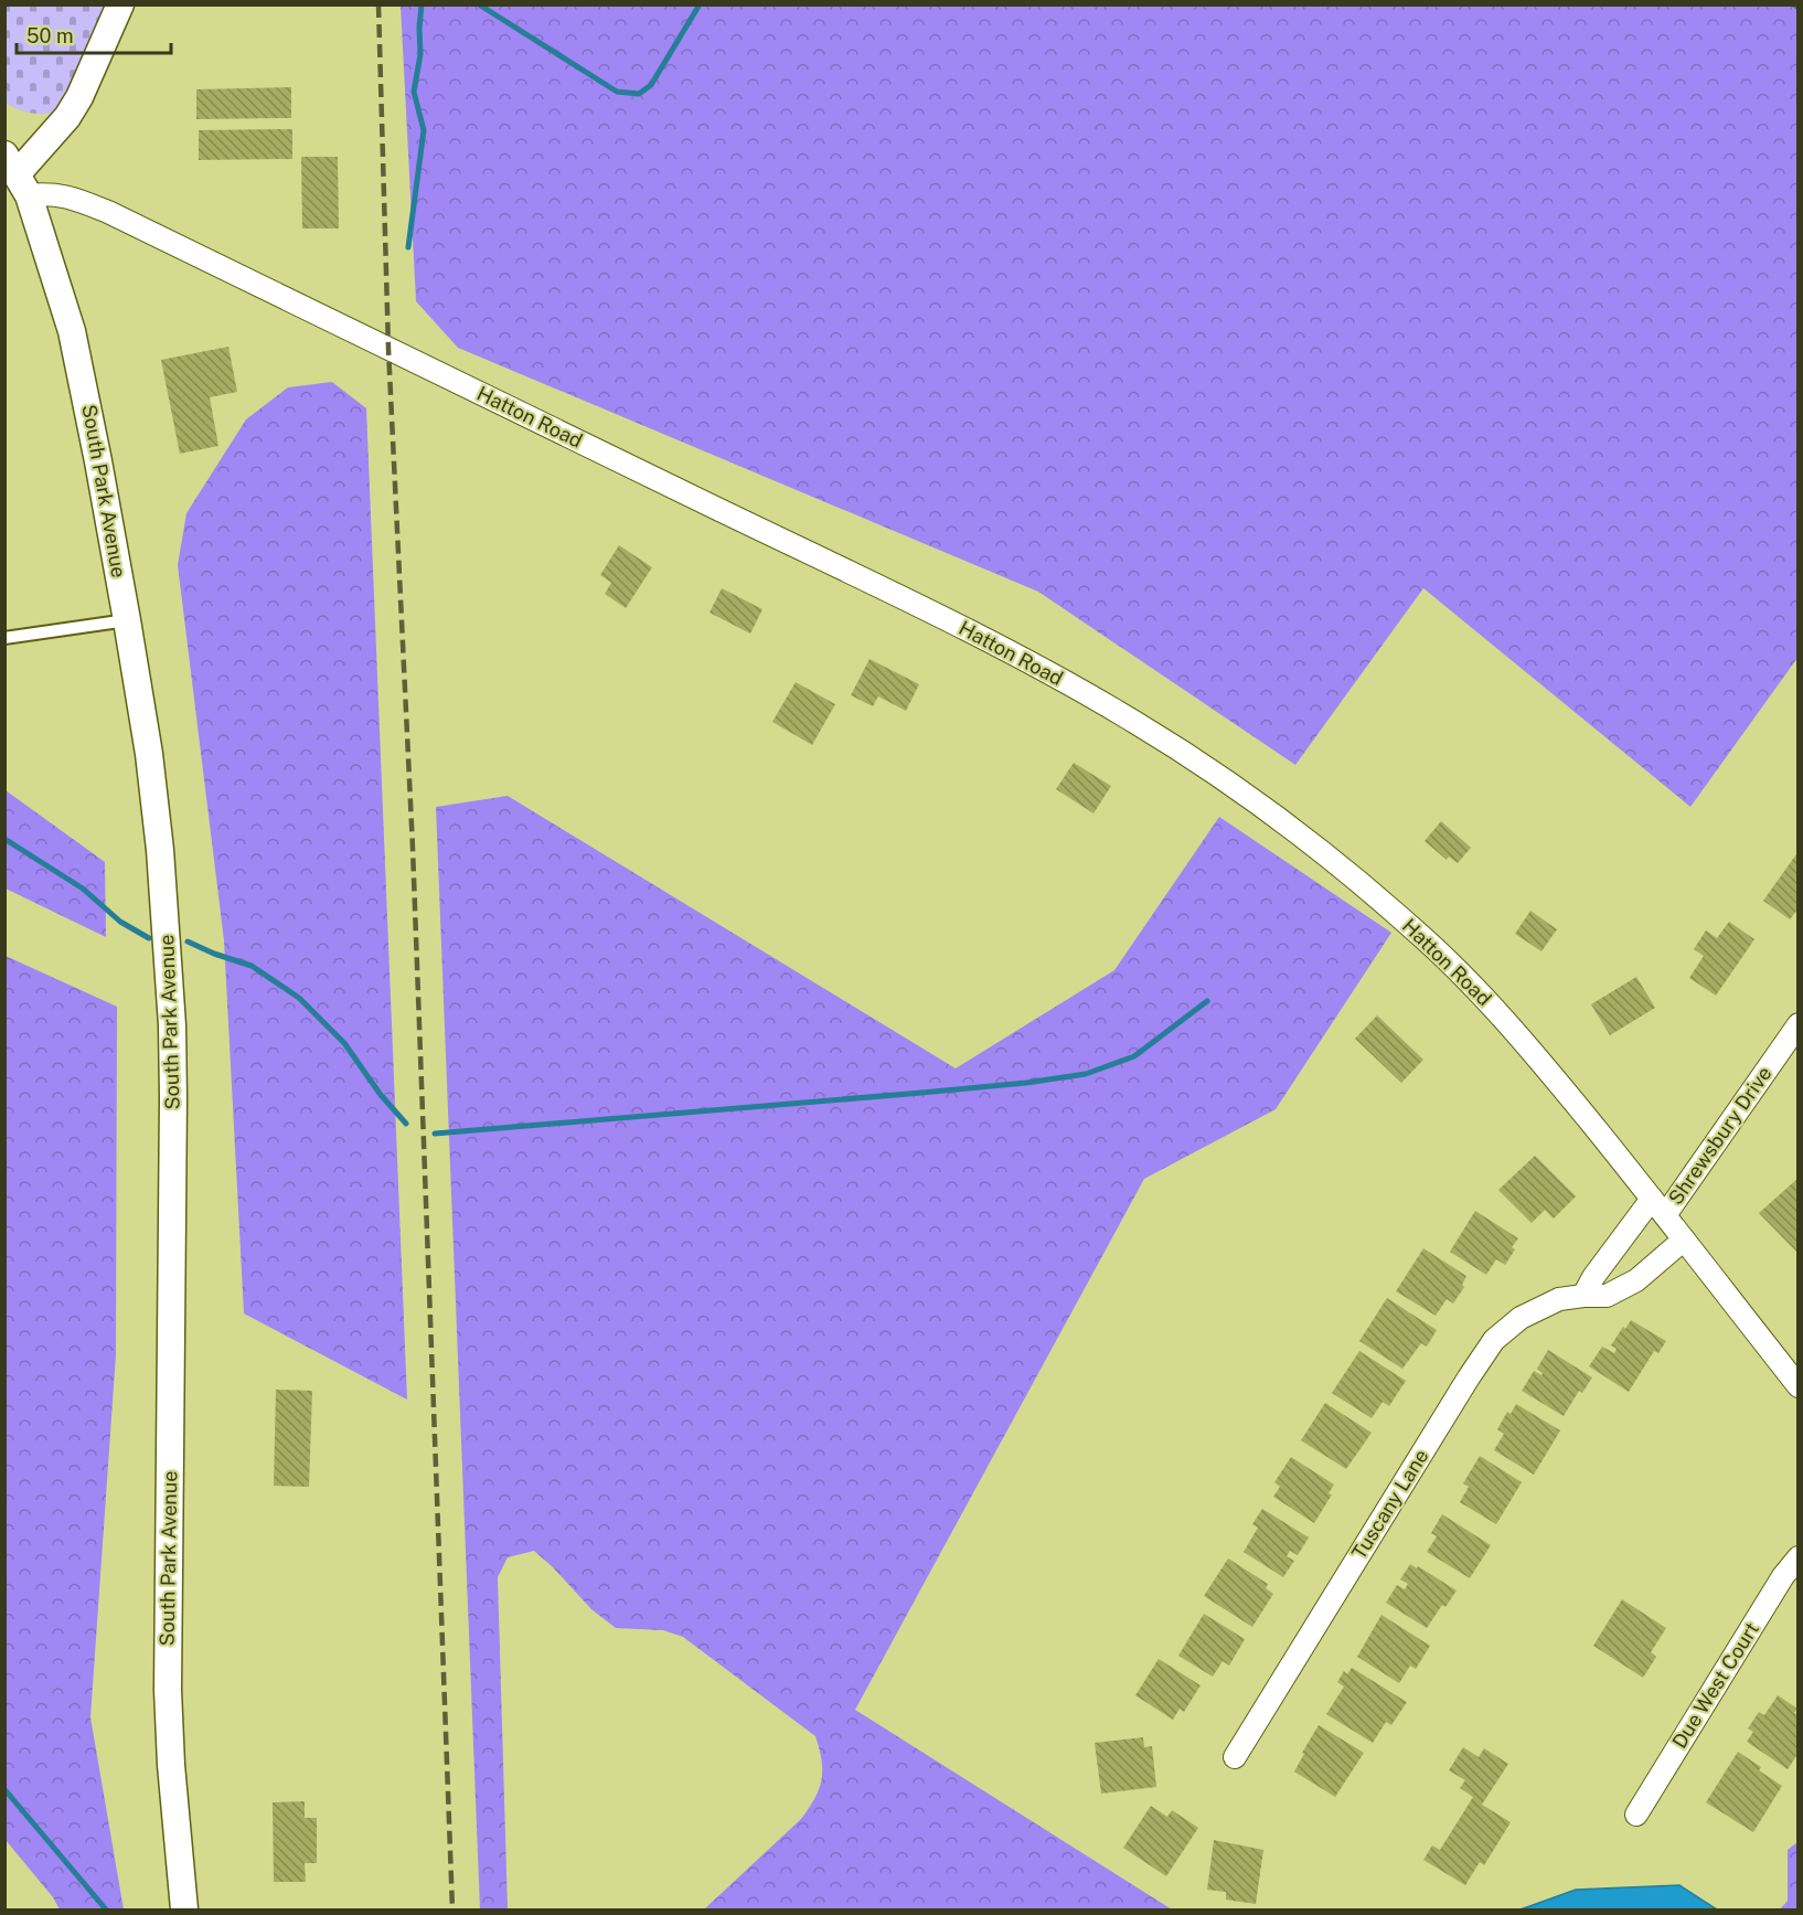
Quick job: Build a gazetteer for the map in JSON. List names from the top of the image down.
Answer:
{
  "streets": {
    "street": [
      "Hatton Road",
      "South Park Avenue",
      "Shrewsbury Drive",
      "Tuscany Lane",
      "Due West Court"
    ]
  },
  "crossings": [
    ["Hatton Road", "South Park Avenue"],
    ["Hatton Road", "Shrewsbury Drive"],
    ["Hatton Road", "Tuscany Lane"]
  ],
  "scale_bar": "50 m"
}
